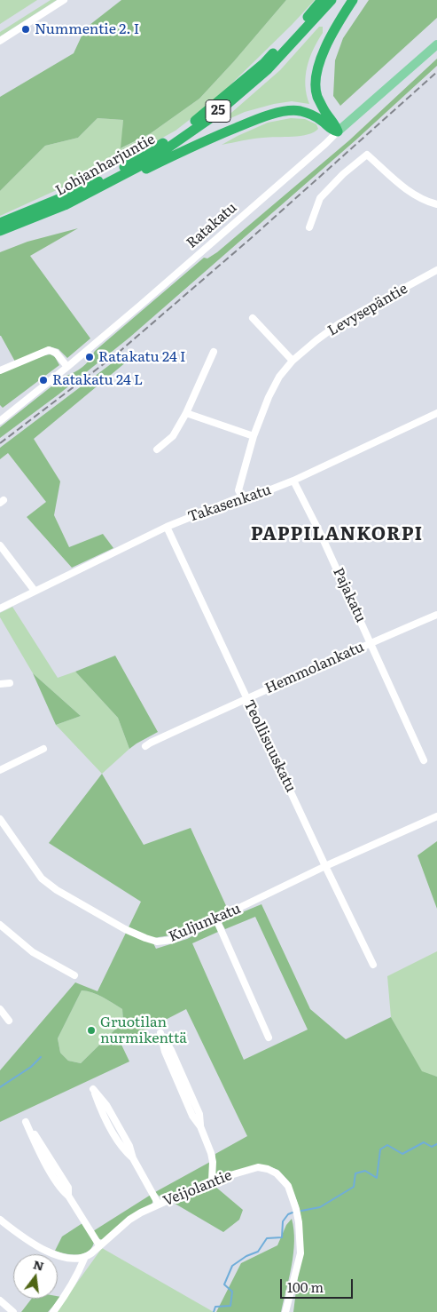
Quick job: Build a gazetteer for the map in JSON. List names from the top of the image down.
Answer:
{
  "streets": {
    "highway": ["25", "Lohjanharjuntie"],
    "main road": ["Ratakatu"],
    "street": [
      "Levysepäntie",
      "Takasenkatu",
      "Pajakatu",
      "Hemmolankatu",
      "Teollisuuskatu",
      "Kuljunkatu",
      "Veijolantie"
    ]
  },
  "crossings": [
    ["Levysepäntie", "Takasenkatu"],
    ["Takasenkatu", "Pajakatu"],
    ["Takasenkatu", "Teollisuuskatu"],
    ["Pajakatu", "Hemmolankatu"],
    ["Hemmolankatu", "Teollisuuskatu"],
    ["Teollisuuskatu", "Kuljunkatu"]
  ],
  "districts": ["PAPPILANKORPI"],
  "places": [
    "Nummentie 2. I",
    "Ratakatu 24 I",
    "Ratakatu 24 L",
    "Gruotilan nurmikenttä"
  ],
  "scale_bar": "100 m",
  "north": "top"
}
